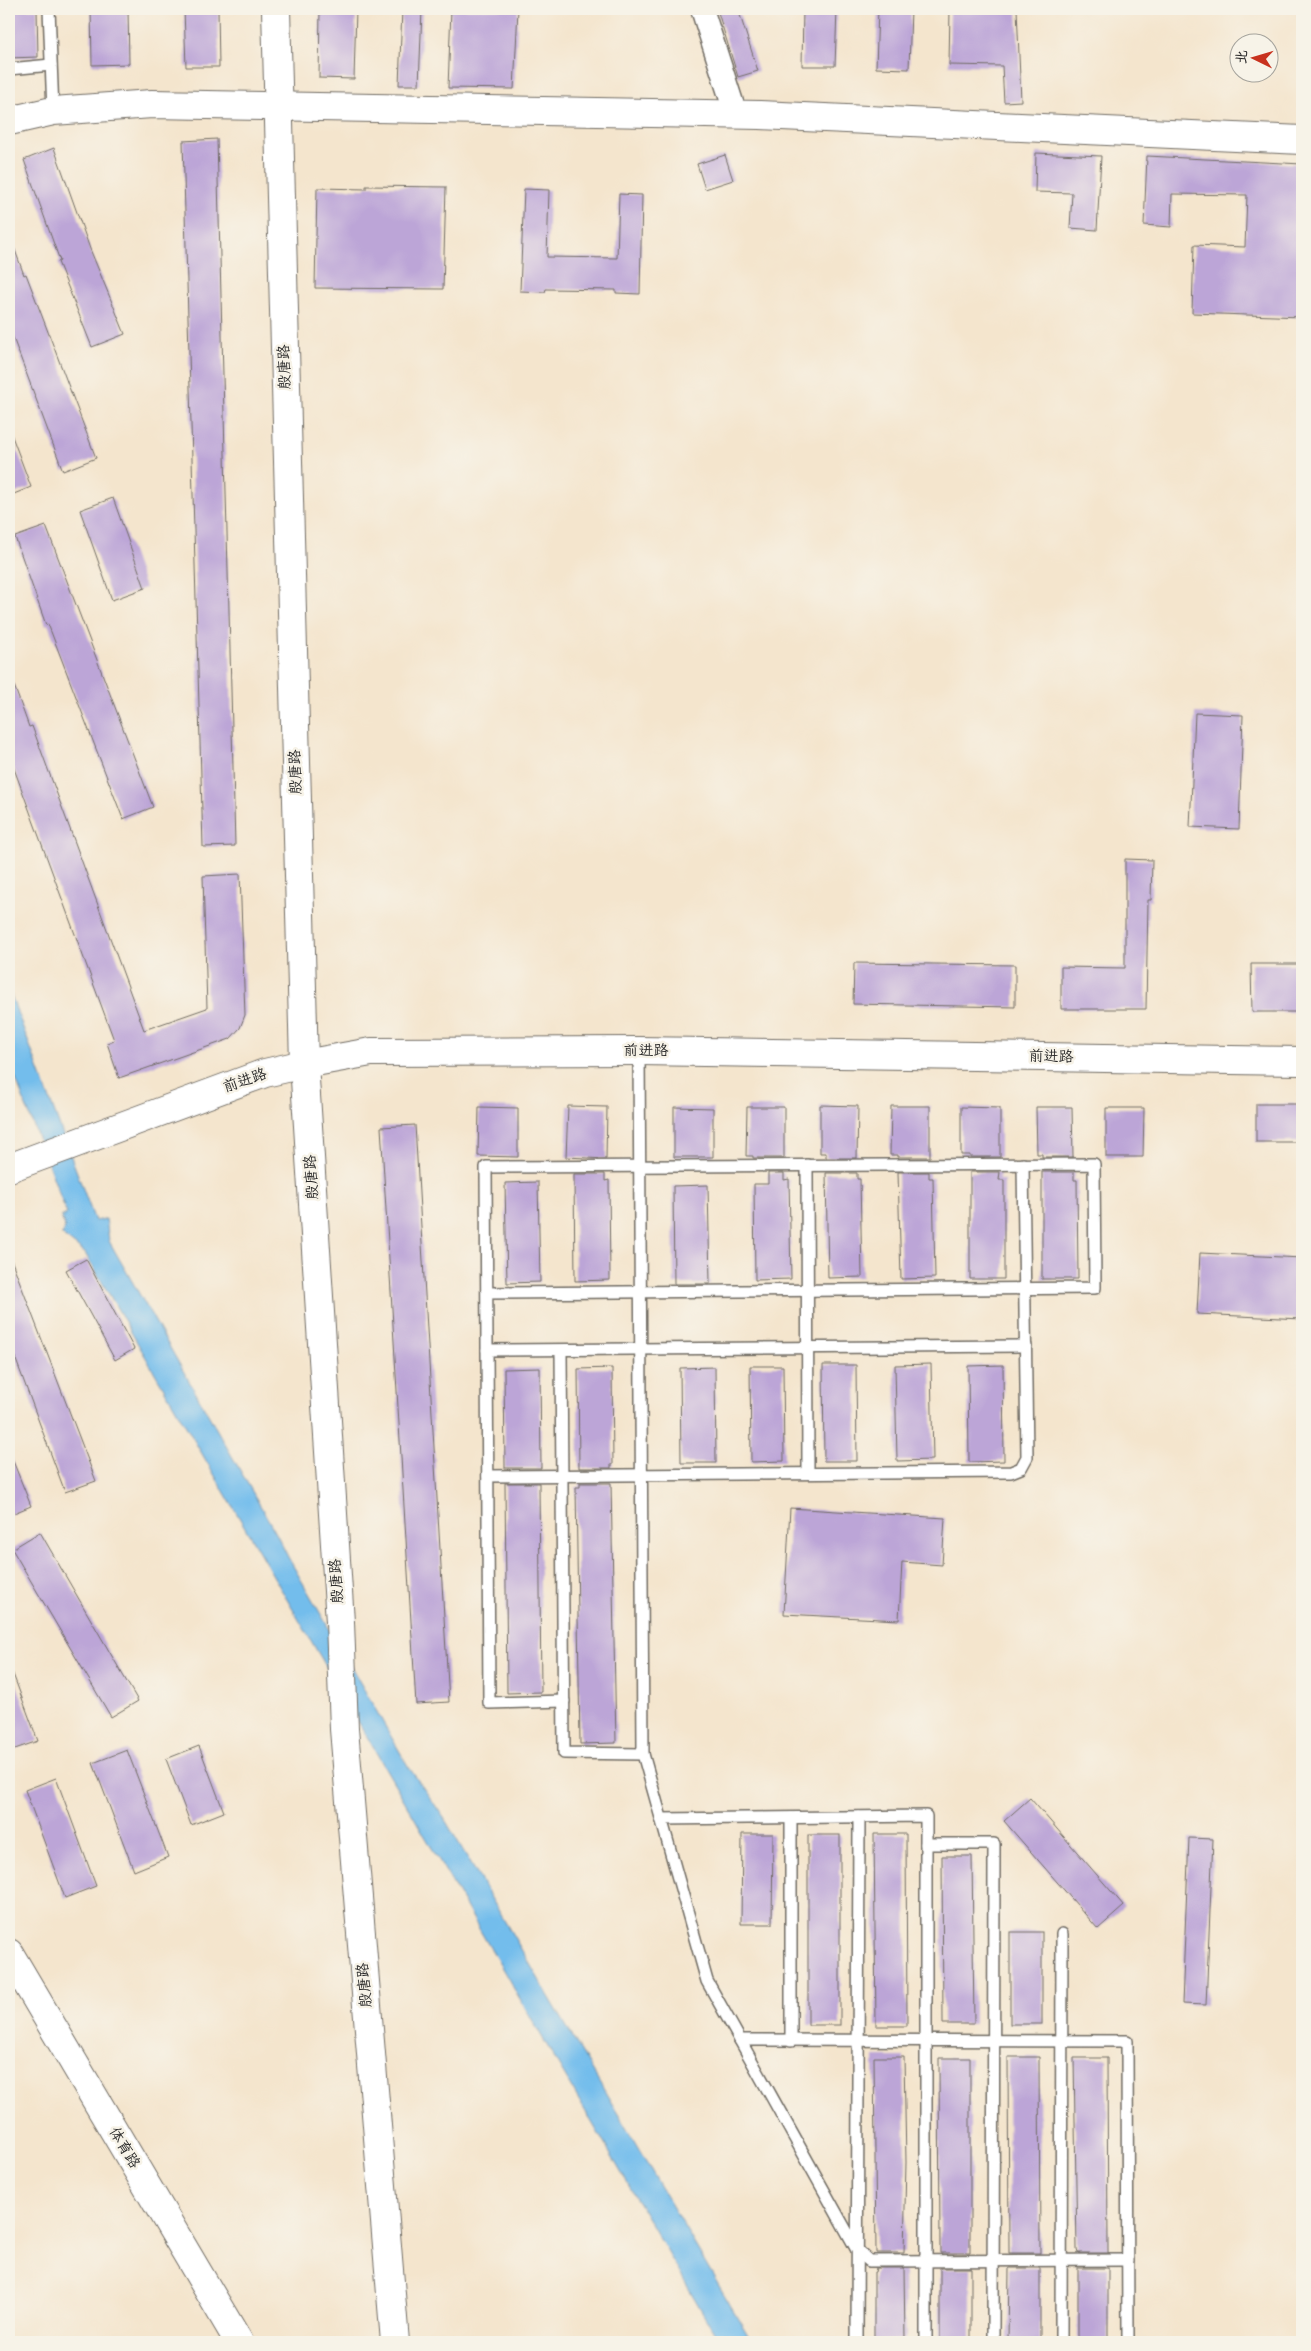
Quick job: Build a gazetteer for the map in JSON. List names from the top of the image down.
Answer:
{
  "streets": {
    "street": ["殷唐路", "前进路", "体育路"]
  },
  "crossings": [
    ["殷唐路", "前进路"]
  ],
  "north": "left"
}
